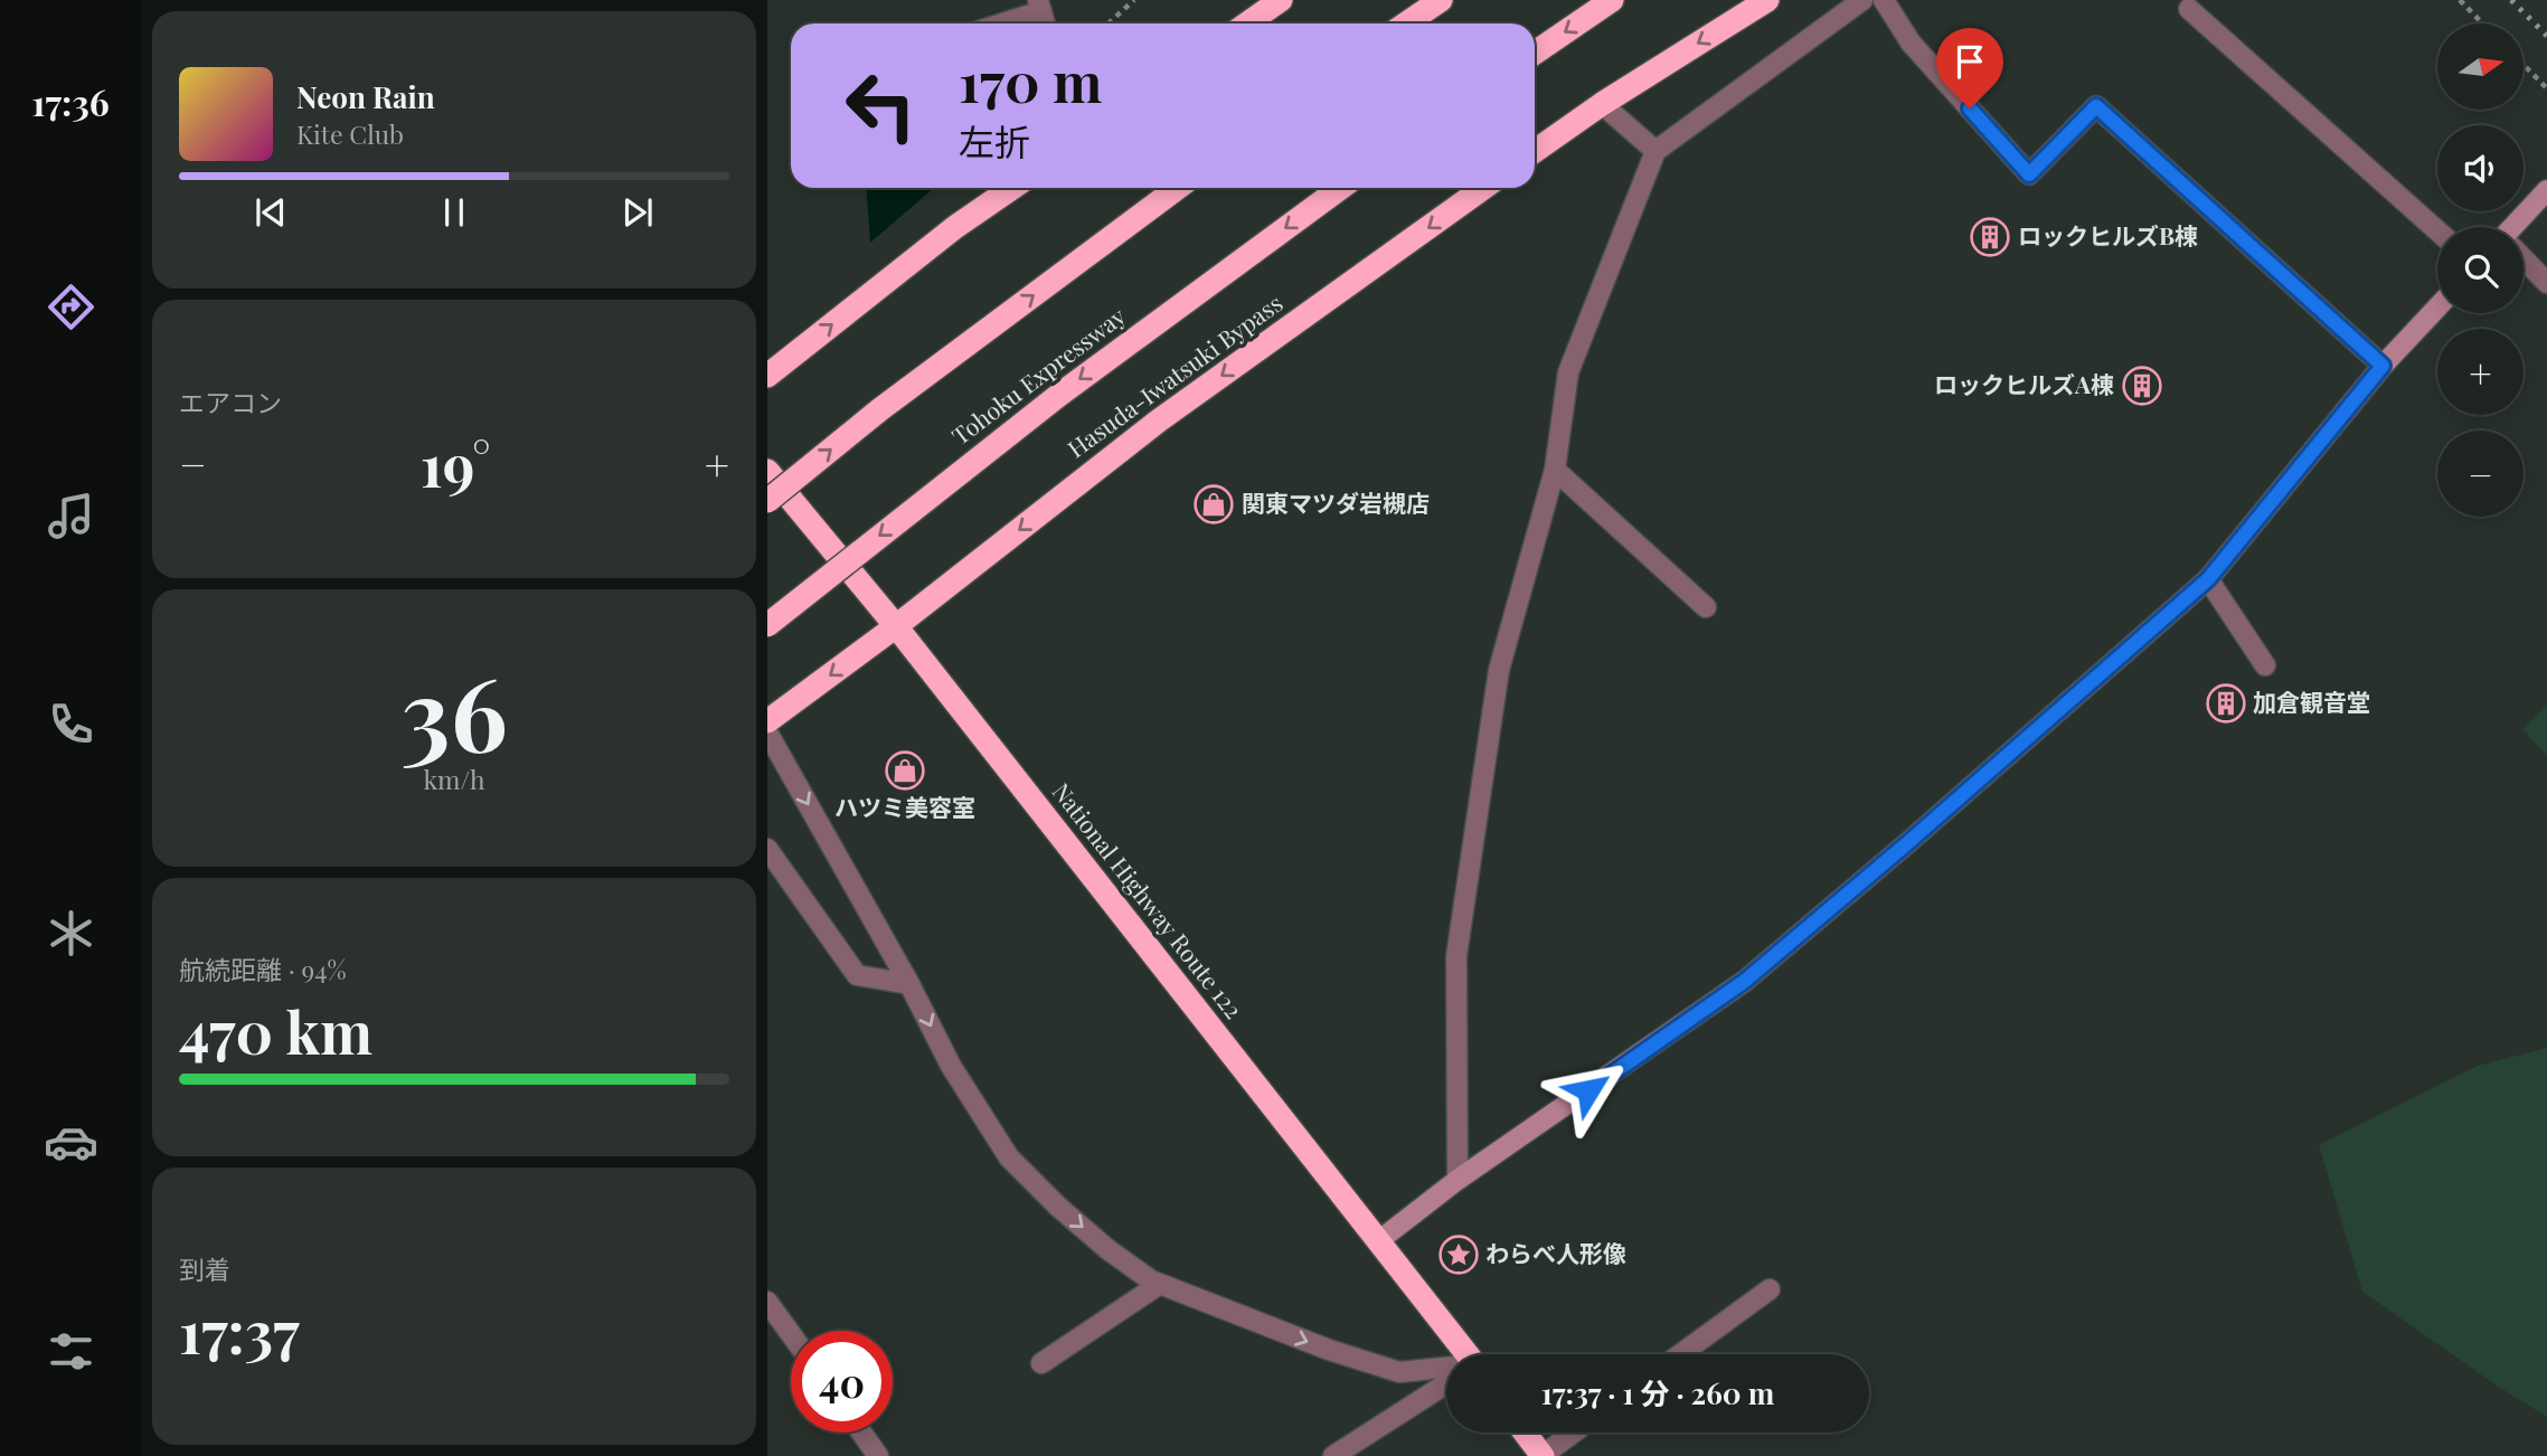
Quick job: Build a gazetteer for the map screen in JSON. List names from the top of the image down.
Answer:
{
  "streets": {
    "highway": ["Tohoku Expressway", "Hasuda-Iwatsuki Bypass", "National Highway Route 122"]
  },
  "crossings": [
    ["Hasuda-Iwatsuki Bypass", "National Highway Route 122"]
  ],
  "places": {
    "building": ["ロックヒルズB棟", "ロックヒルズA棟", "加倉観音堂"],
    "shop": ["関東マツダ岩槻店", "ハツミ美容室"],
    "place": ["わらべ人形像"]
  },
  "north": "right",
  "page": {
    "tabs": "17:36",
    "map_buttons": ["+", "−"],
    "turn": ["170 m", "左折"],
    "song": ["Neon Rain", "Kite Club"],
    "tile": [
      "エアコン",
      ["36", "km/h"],
      ["航続距離 · 94%", "470 km"],
      ["到着", "17:37"]
    ],
    "heat": ["−", "19°", "+"],
    "limit": "40",
    "trip": "17:37 · 1 分 · 260 m"
  }
}
